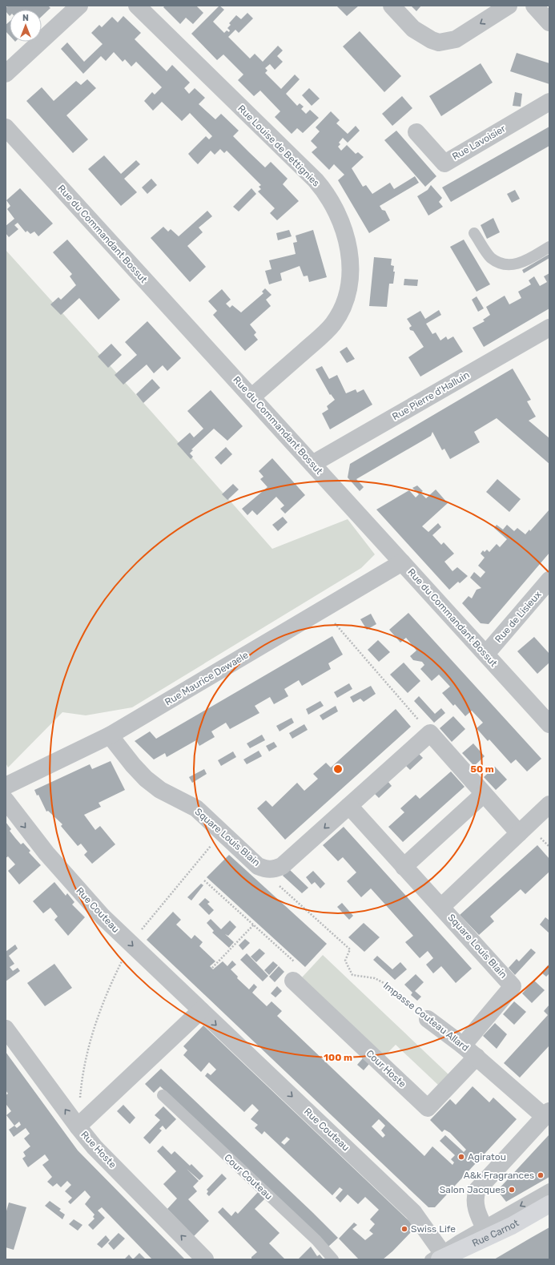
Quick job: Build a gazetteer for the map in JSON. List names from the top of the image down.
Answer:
{
  "streets": {
    "main road": ["Rue Carnot"],
    "street": [
      "Rue Lavoisier",
      "Rue Louise de Bettignies",
      "Rue du Commandant Bossut",
      "Rue Pierre d'Halluin",
      "Rue de Lisieux",
      "Rue Maurice Dewaele",
      "Square Louis Blain",
      "Rue Couteau",
      "Impasse Couteau Allard",
      "Cour Hoste",
      "Rue Hoste"
    ],
    "lane": ["Cour Couteau"]
  },
  "crossings": [
    ["Rue Louise de Bettignies", "Rue du Commandant Bossut"],
    ["Rue du Commandant Bossut", "Rue Pierre d'Halluin"],
    ["Rue du Commandant Bossut", "Rue de Lisieux"],
    ["Rue du Commandant Bossut", "Rue Maurice Dewaele"],
    ["Rue Maurice Dewaele", "Square Louis Blain"],
    ["Square Louis Blain", "Impasse Couteau Allard"],
    ["Rue Couteau", "Rue Carnot"],
    ["Impasse Couteau Allard", "Cour Hoste"]
  ],
  "one_way": ["Rue Couteau", "Rue Hoste"],
  "places": [
    "Agiratou",
    "A&k Fragrances",
    "Salon Jacques",
    "Swiss Life"
  ],
  "north": "top",
  "rings": ["50 m", "100 m"]
}
